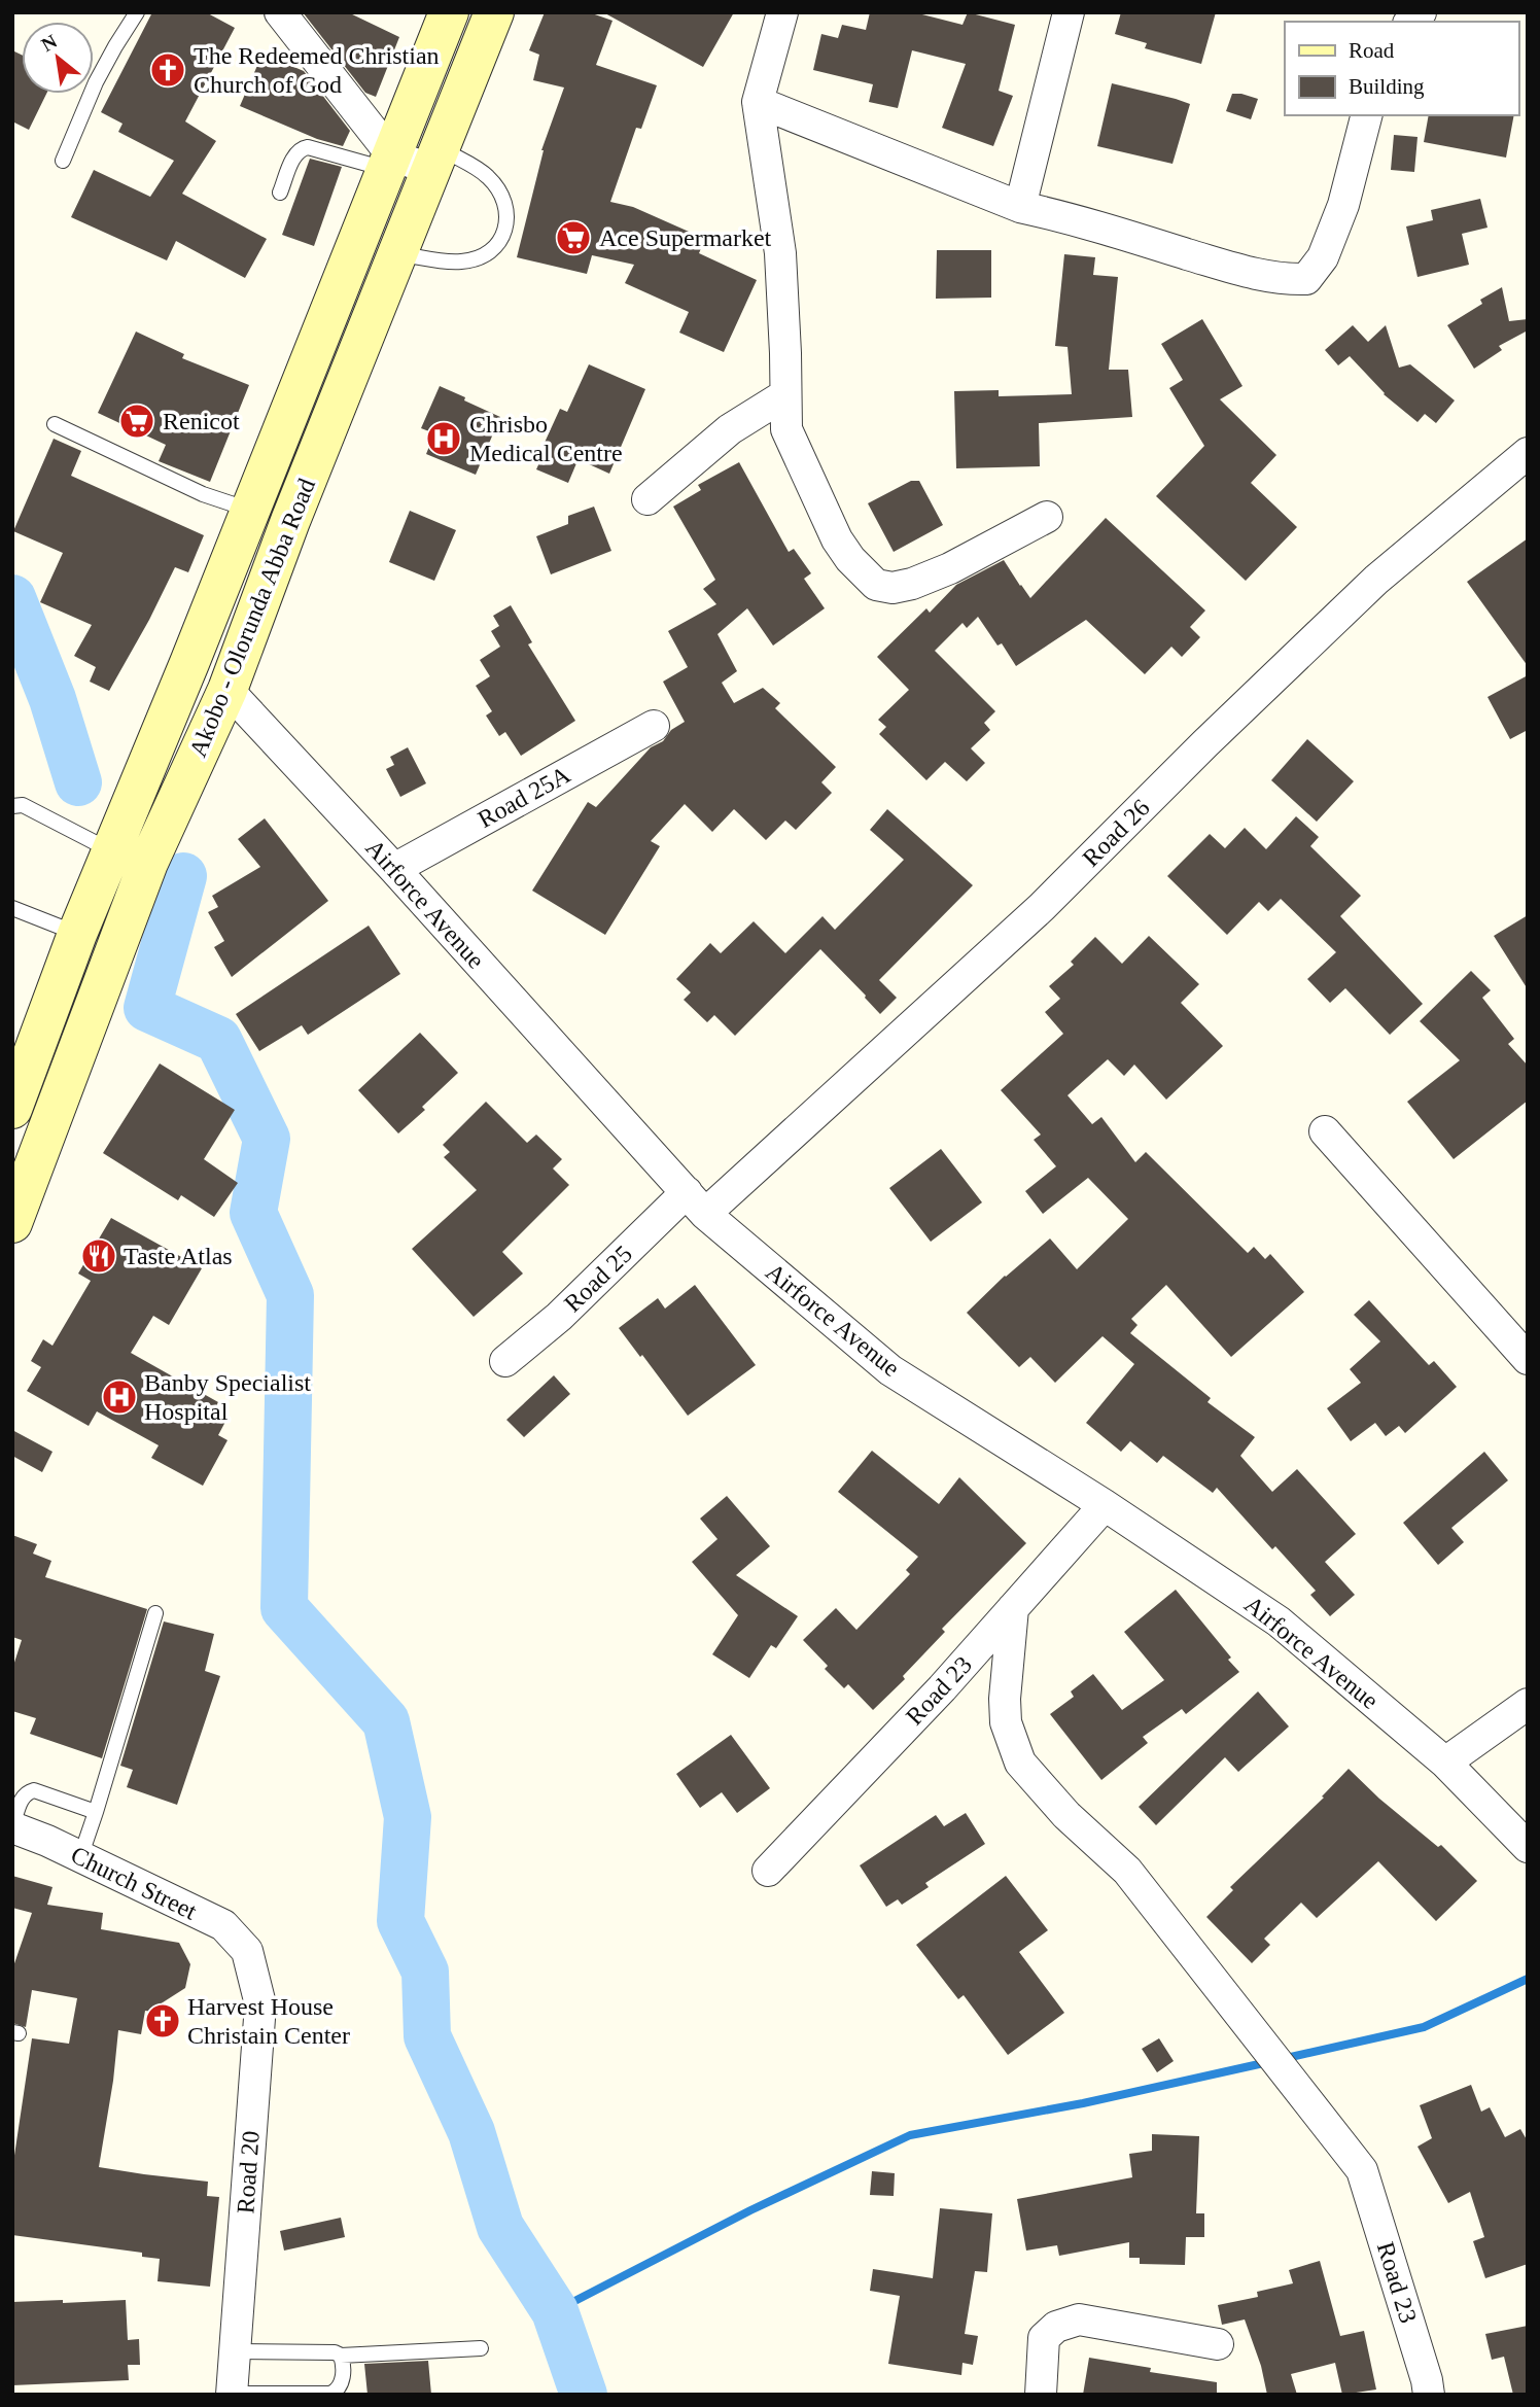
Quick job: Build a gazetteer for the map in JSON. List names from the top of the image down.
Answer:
{
  "streets": {
    "main road": ["Akobo - Olorunda Abba Road"],
    "street": [
      "Road 25A",
      "Road 26",
      "Airforce Avenue",
      "Road 25",
      "Road 23",
      "Church Street",
      "Road 20"
    ]
  },
  "crossings": [
    ["Akobo - Olorunda Abba Road", "Airforce Avenue"],
    ["Road 25A", "Airforce Avenue"],
    ["Road 26", "Airforce Avenue"],
    ["Road 26", "Road 25"],
    ["Airforce Avenue", "Road 25"],
    ["Airforce Avenue", "Road 23"],
    ["Church Street", "Road 20"]
  ],
  "places": {
    "church": ["The Redeemed Christian Church of God", "Harvest House Christain Center"],
    "supermarket": ["Ace Supermarket", "Renicot"],
    "hospital": ["Chrisbo Medical Centre", "Banby Specialist Hospital"],
    "restaurant": ["Taste Atlas"]
  },
  "legend": ["Road", "Building"],
  "north": "top left"
}
